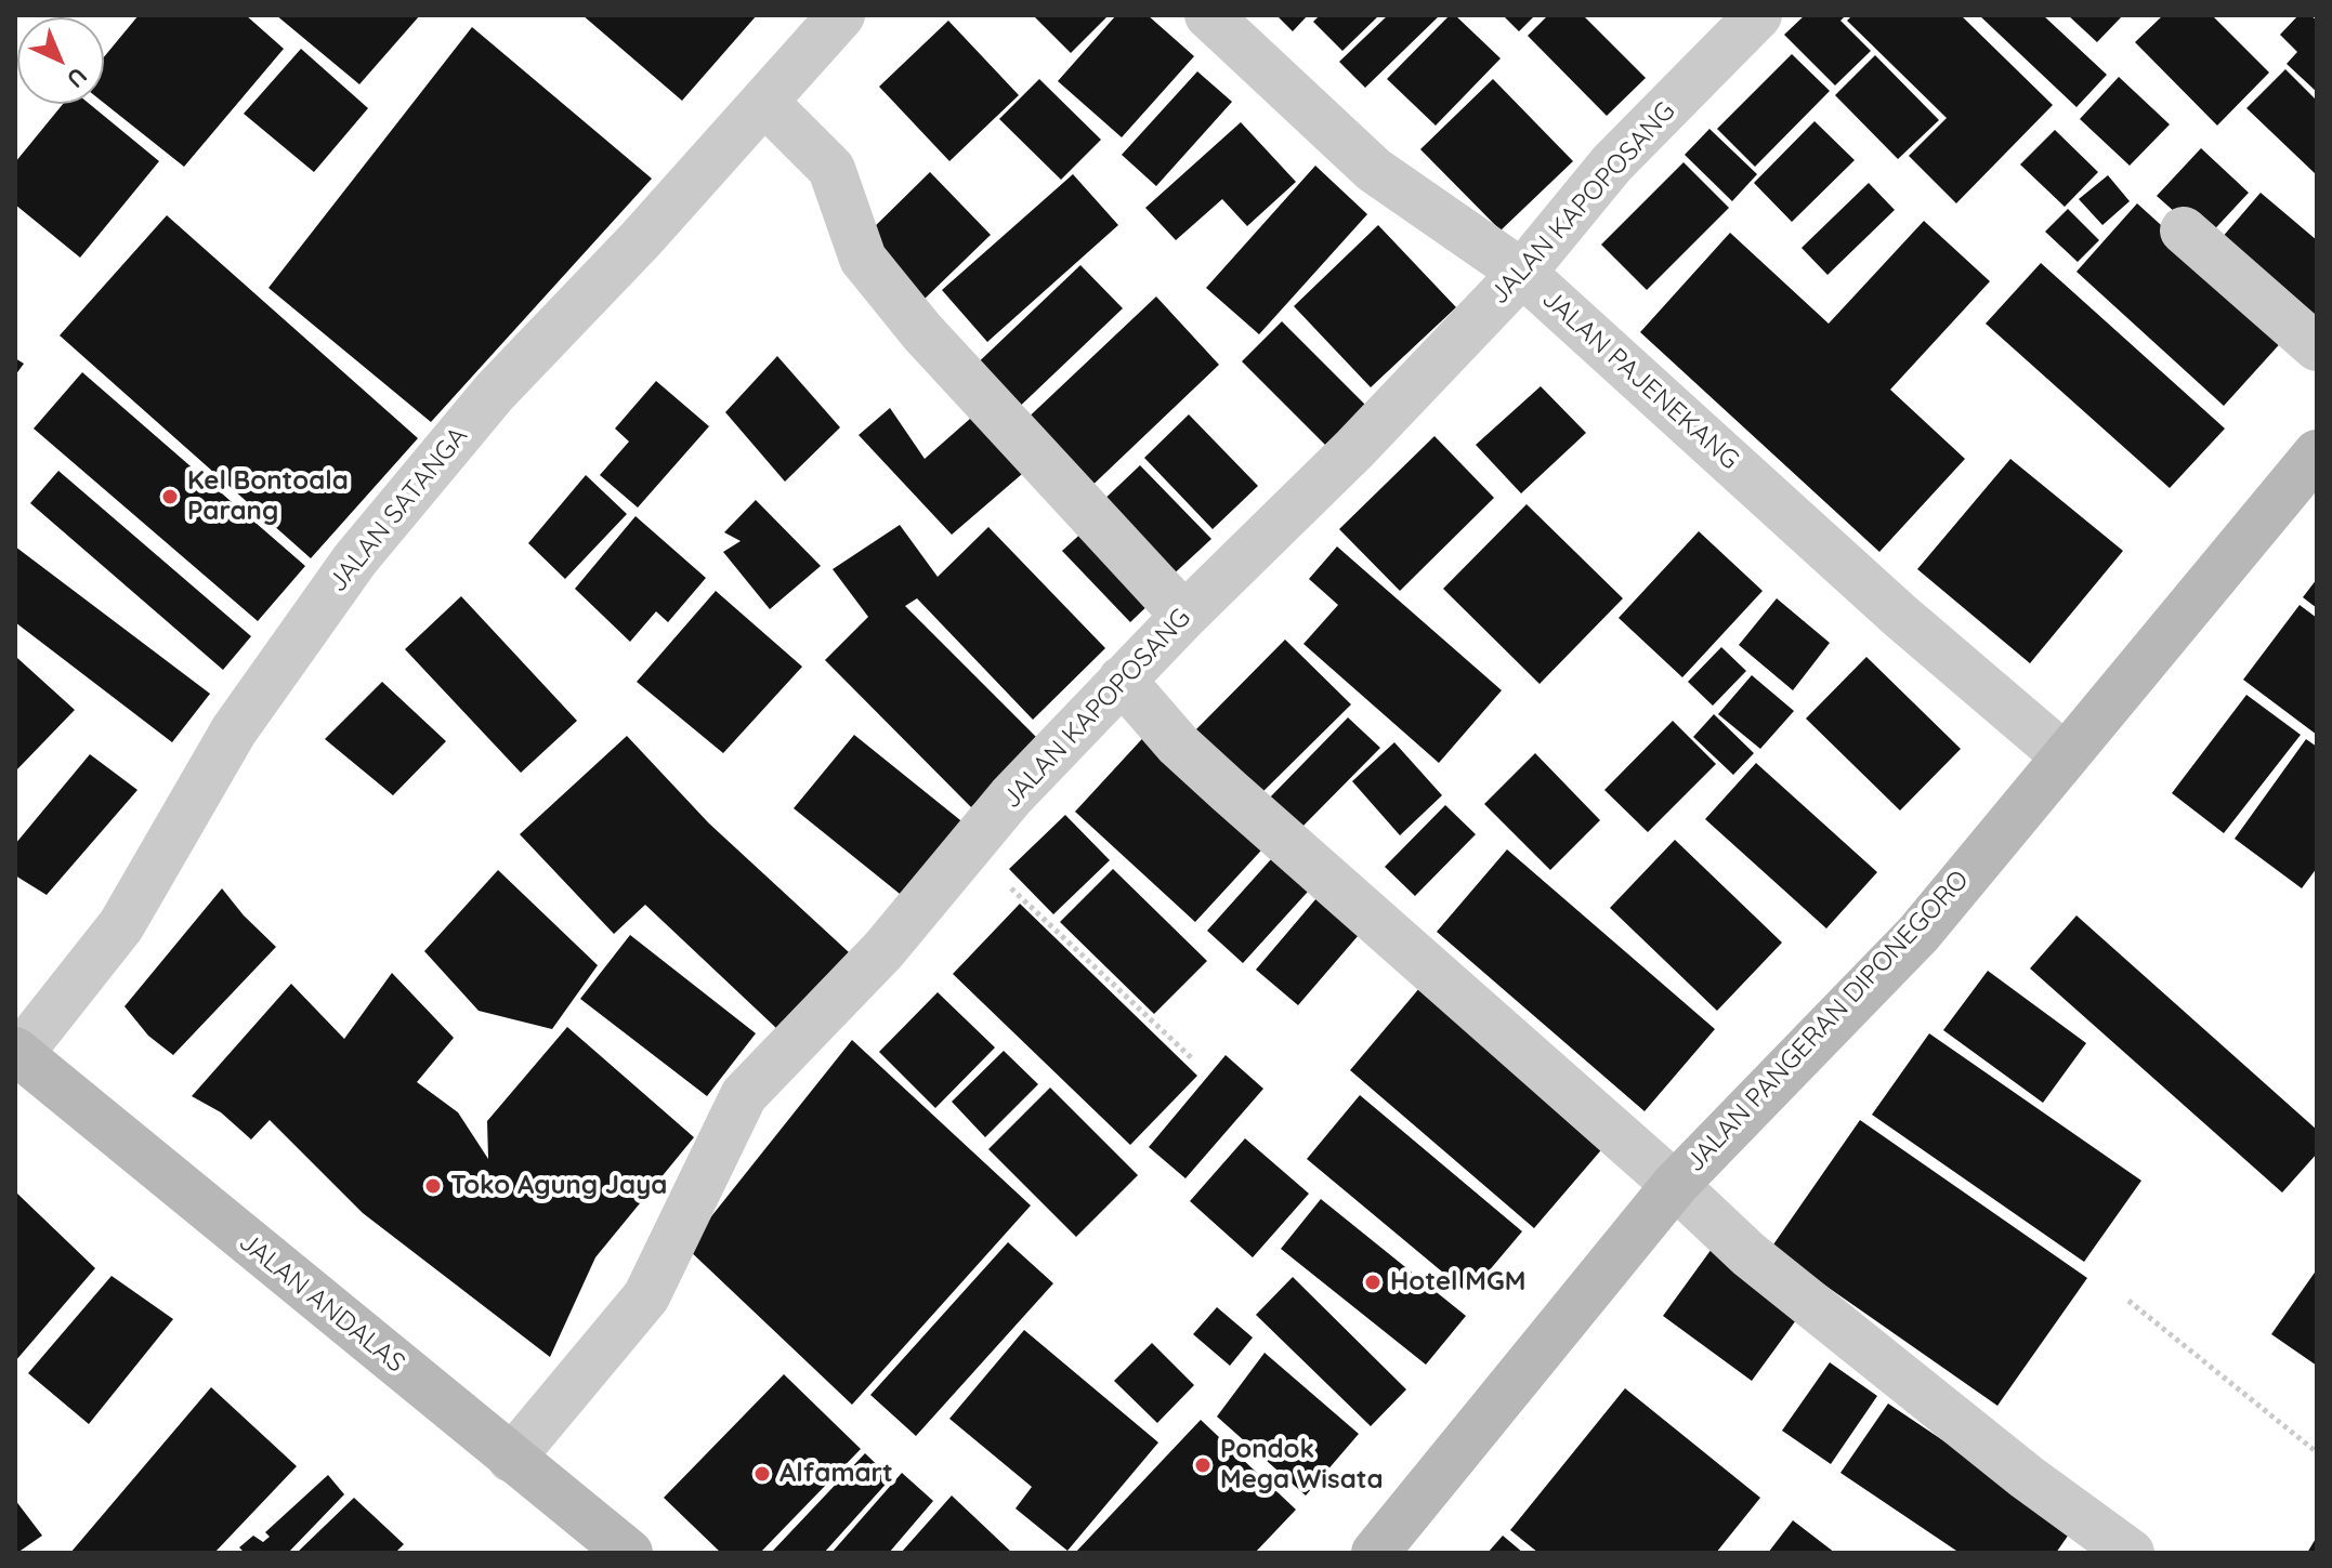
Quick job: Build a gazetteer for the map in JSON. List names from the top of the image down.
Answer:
{
  "streets": {
    "street": [
      "JALAN KAPOPOSANG",
      "JALAN PAJENEKANG",
      "JALAN SATANGA",
      "JALAN PANGERAN DIPONEGORO",
      "JALAN ANDALAS"
    ]
  },
  "crossings": [
    ["JALAN KAPOPOSANG", "JALAN PAJENEKANG"],
    ["JALAN KAPOPOSANG", "JALAN ANDALAS"],
    ["JALAN PAJENEKANG", "JALAN PANGERAN DIPONEGORO"],
    ["JALAN SATANGA", "JALAN ANDALAS"]
  ],
  "places": [
    "Kel Bontoala Parang",
    "Toko Agung Jaya",
    "Hotel MGM",
    "Pondok Mega Wisata",
    "Alfamart"
  ],
  "north": "bottom right"
}
